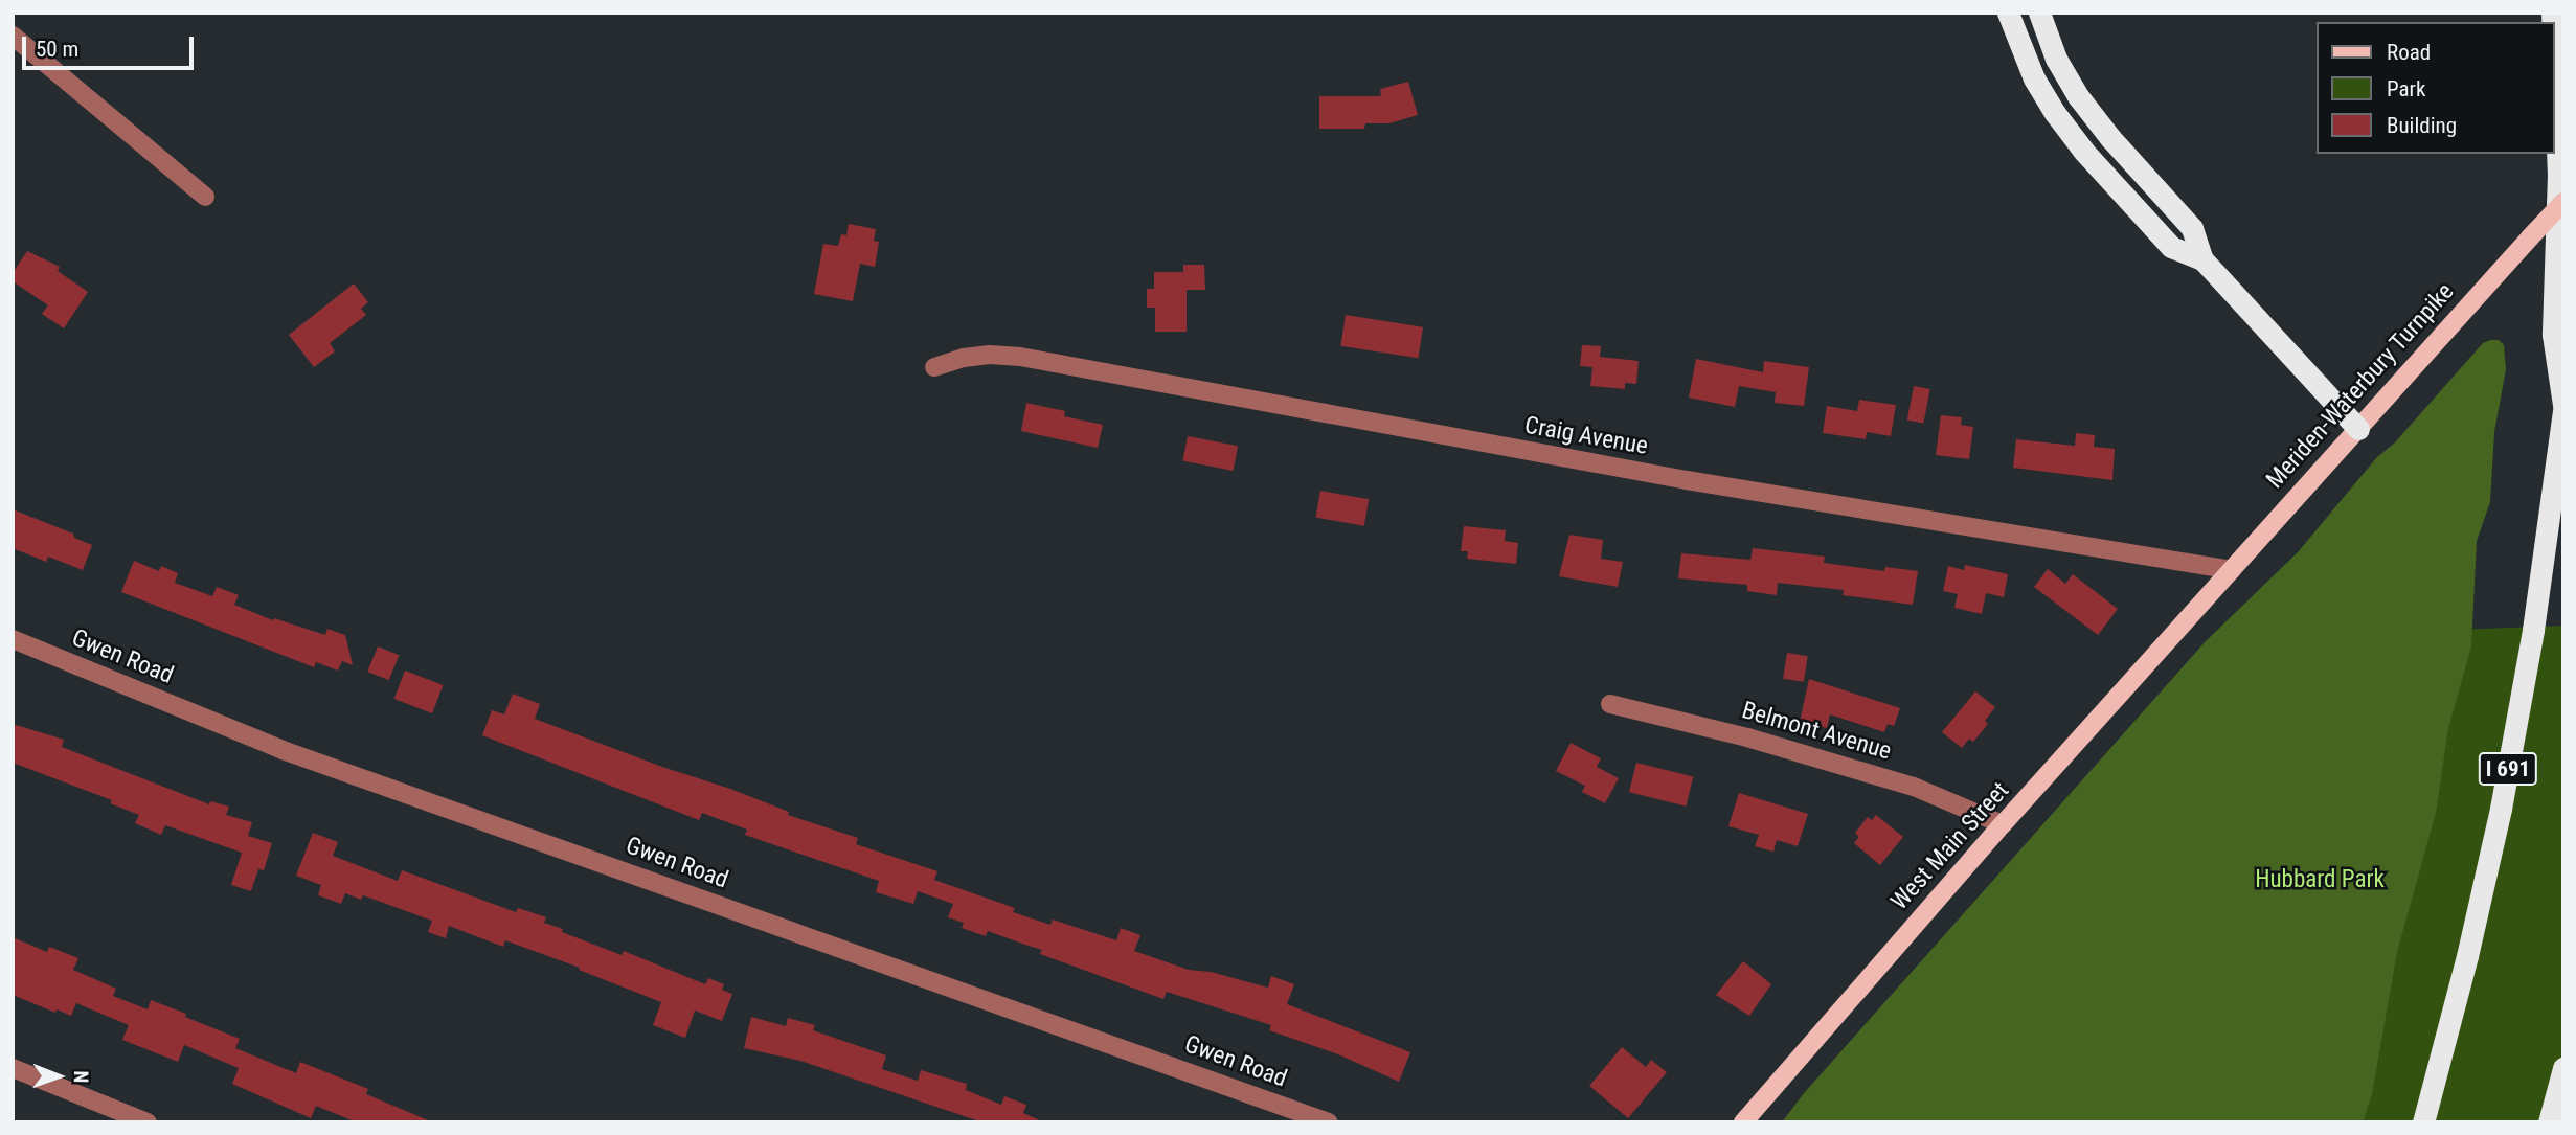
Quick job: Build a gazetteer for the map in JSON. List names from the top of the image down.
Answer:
{
  "streets": {
    "highway": ["I 691"],
    "main road": ["Meriden-Waterbury Turnpike", "West Main Street"],
    "street": ["Craig Avenue", "Gwen Road", "Belmont Avenue"]
  },
  "crossings": [
    ["Meriden-Waterbury Turnpike", "Craig Avenue"],
    ["Meriden-Waterbury Turnpike", "West Main Street"],
    ["Belmont Avenue", "West Main Street"]
  ],
  "parks": ["Hubbard Park"],
  "legend": ["Road", "Park", "Building"],
  "scale_bar": "50 m",
  "north": "right"
}
